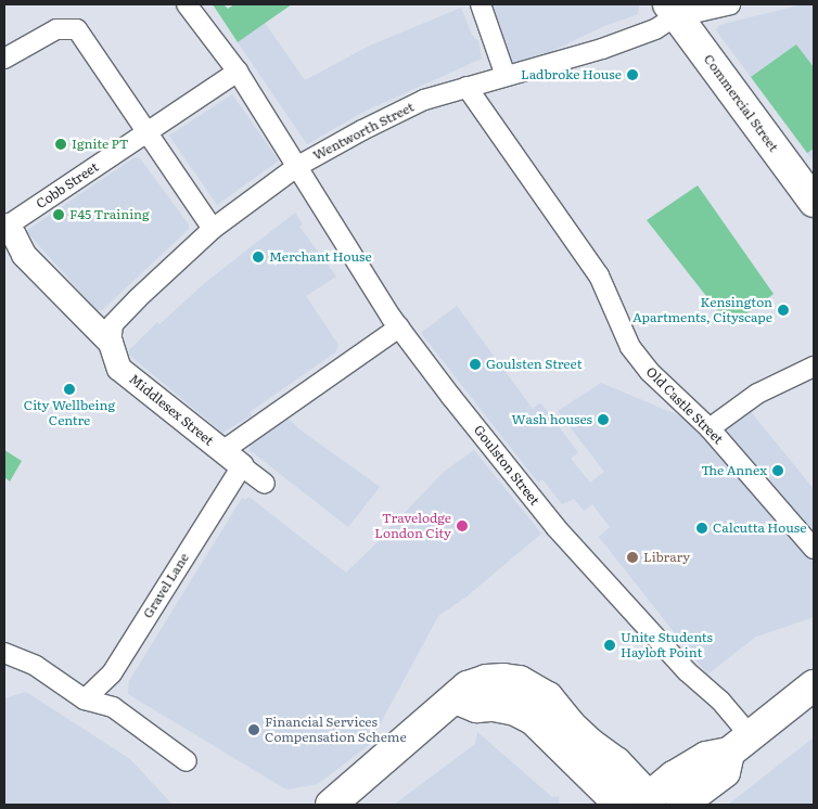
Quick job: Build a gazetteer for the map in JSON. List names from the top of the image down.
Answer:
{
  "streets": {
    "main road": ["Commercial Street"],
    "street": [
      "Wentworth Street",
      "Cobb Street",
      "Old Castle Street",
      "Middlesex Street",
      "Goulston Street",
      "Gravel Lane"
    ]
  },
  "crossings": [
    ["Commercial Street", "Wentworth Street"],
    ["Wentworth Street", "Old Castle Street"],
    ["Wentworth Street", "Middlesex Street"],
    ["Wentworth Street", "Goulston Street"],
    ["Cobb Street", "Goulston Street"],
    ["Middlesex Street", "Gravel Lane"]
  ],
  "places": [
    "Ladbroke House",
    "Ignite PT",
    "F45 Training",
    "Merchant House",
    "Kensington Apartments, Cityscape",
    "Goulsten Street",
    "City Wellbeing Centre",
    "Wash houses",
    "The Annex",
    "Travelodge London City",
    "Calcutta House",
    "Library",
    "Unite Students Hayloft Point",
    "Financial Services Compensation Scheme"
  ]
}
